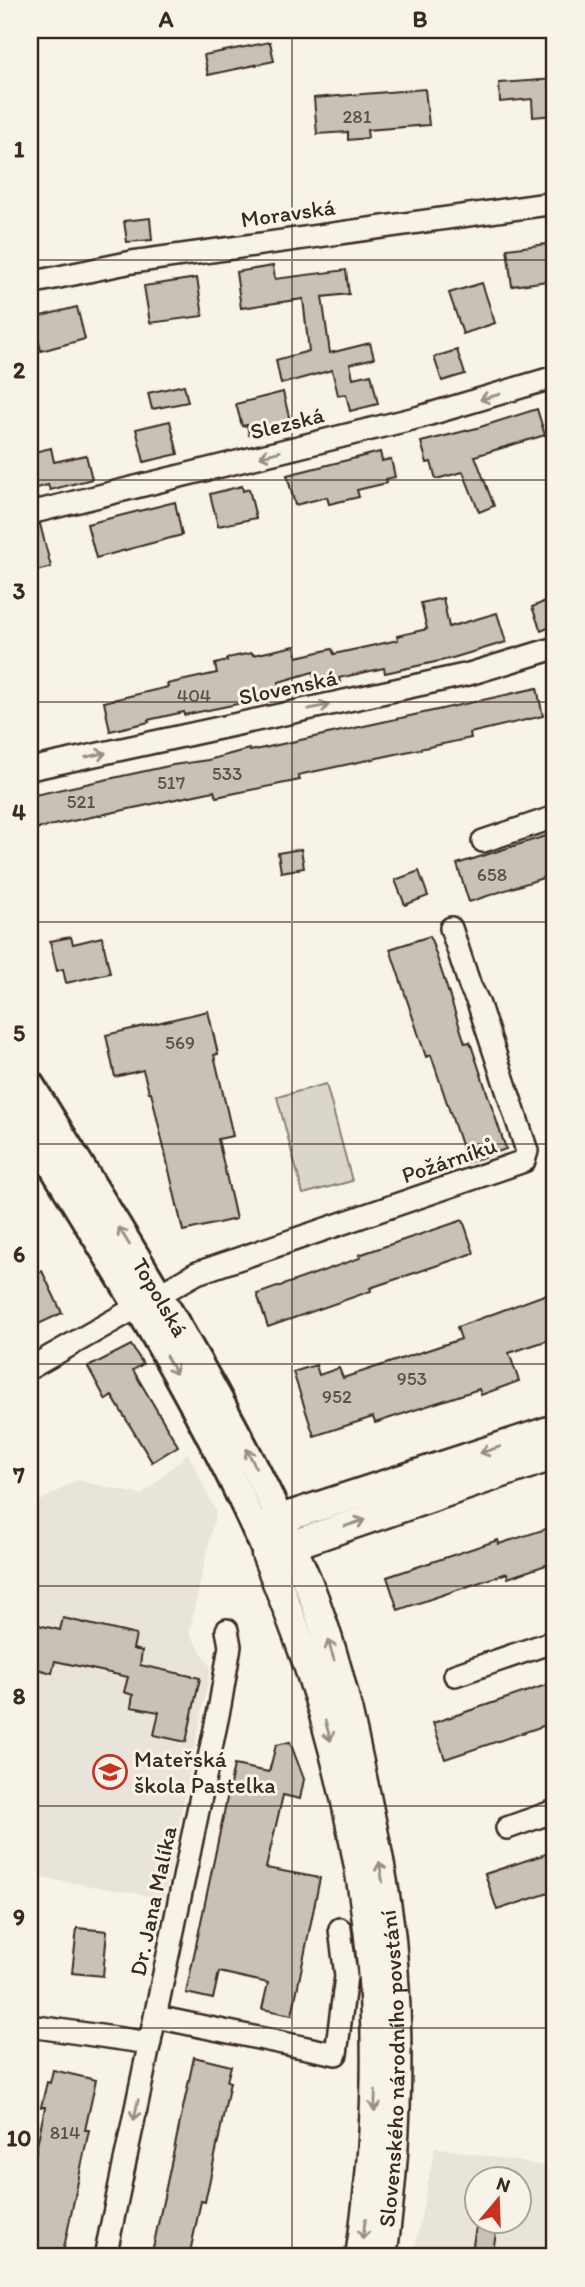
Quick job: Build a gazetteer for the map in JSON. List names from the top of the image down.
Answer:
{
  "streets": {
    "main road": ["Slovenského národního povstání"],
    "street": [
      "Moravská",
      "Slezská",
      "Slovenská",
      "Požárníků",
      "Topolská",
      "Dr. Jana Malíka"
    ]
  },
  "crossings": [
    ["Požárníků", "Topolská"],
    ["Topolská", "Slovenského národního povstání"]
  ],
  "one_way": ["Slezská", "Slovenská"],
  "places": {
    "school or university": ["Mateřská škola Pastelka"]
  },
  "house_numbers": [
    "281",
    "404",
    "533",
    "517",
    "521",
    "658",
    "569",
    "953",
    "952",
    "814"
  ],
  "north": "top",
  "grid": {
    "columns": ["A", "B"],
    "rows": [
      "1",
      "2",
      "3",
      "4",
      "5",
      "6",
      "7",
      "8",
      "9",
      "10"
    ]
  }
}
